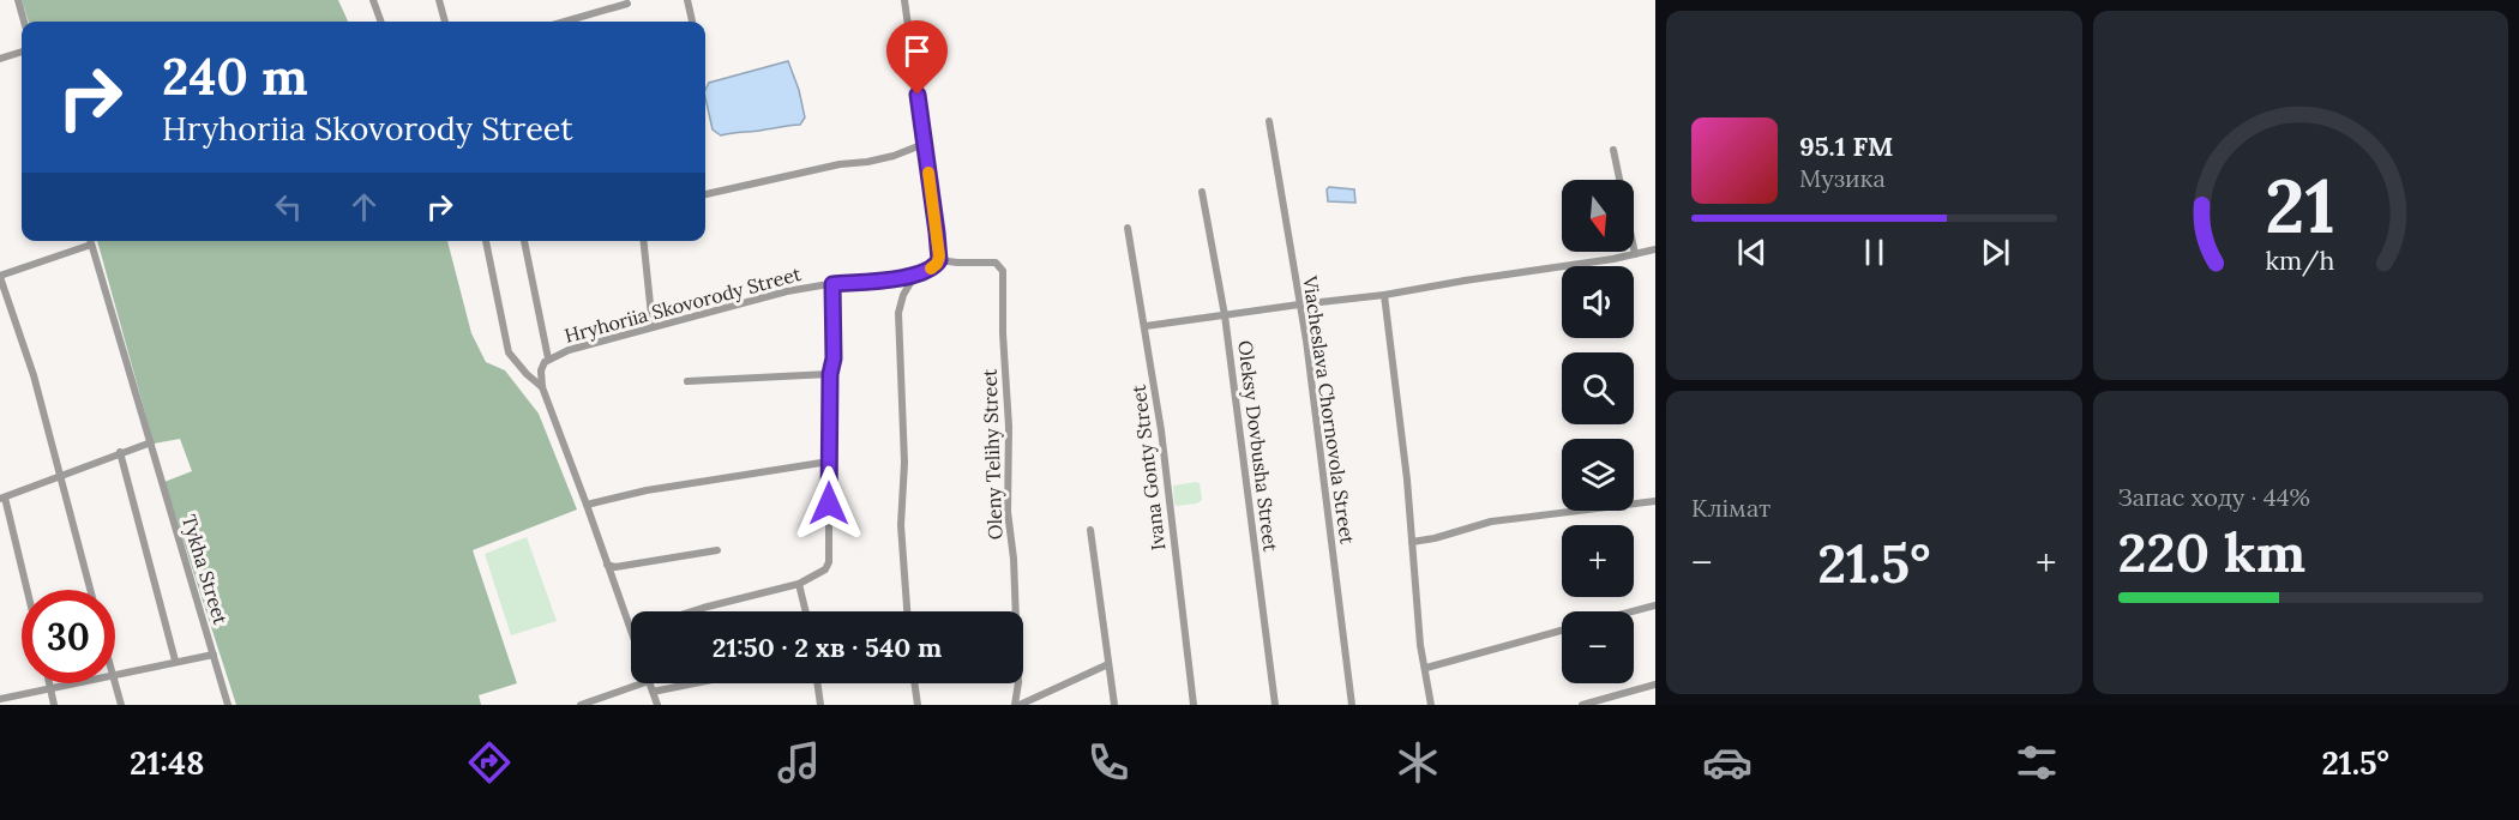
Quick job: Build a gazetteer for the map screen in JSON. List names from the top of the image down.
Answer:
{
  "streets": {
    "street": [
      "Hryhoriia Skovorody Street",
      "Viacheslava Chornovola Street",
      "Oleksy Dovbusha Street",
      "Oleny Telihy Street",
      "Ivana Gonty Street",
      "Tykha Street"
    ]
  },
  "crossings": [
    ["Hryhoriia Skovorody Street", "Oleny Telihy Street"]
  ],
  "north": "bottom",
  "page": {
    "turn": ["240 m", "Hryhoriia Skovorody Street"],
    "song": ["95.1 FM", "Музика"],
    "map_buttons": ["+", "−"],
    "tile": [
      "Клімат",
      ["Запас ходу · 44%", "220 km"]
    ],
    "heat": ["−", "21.5°", "+"],
    "limit": "30",
    "trip": "21:50 · 2 хв · 540 m",
    "tabs": ["21:48", "21.5°"],
    "gauge": ["21", "km/h"]
  }
}
